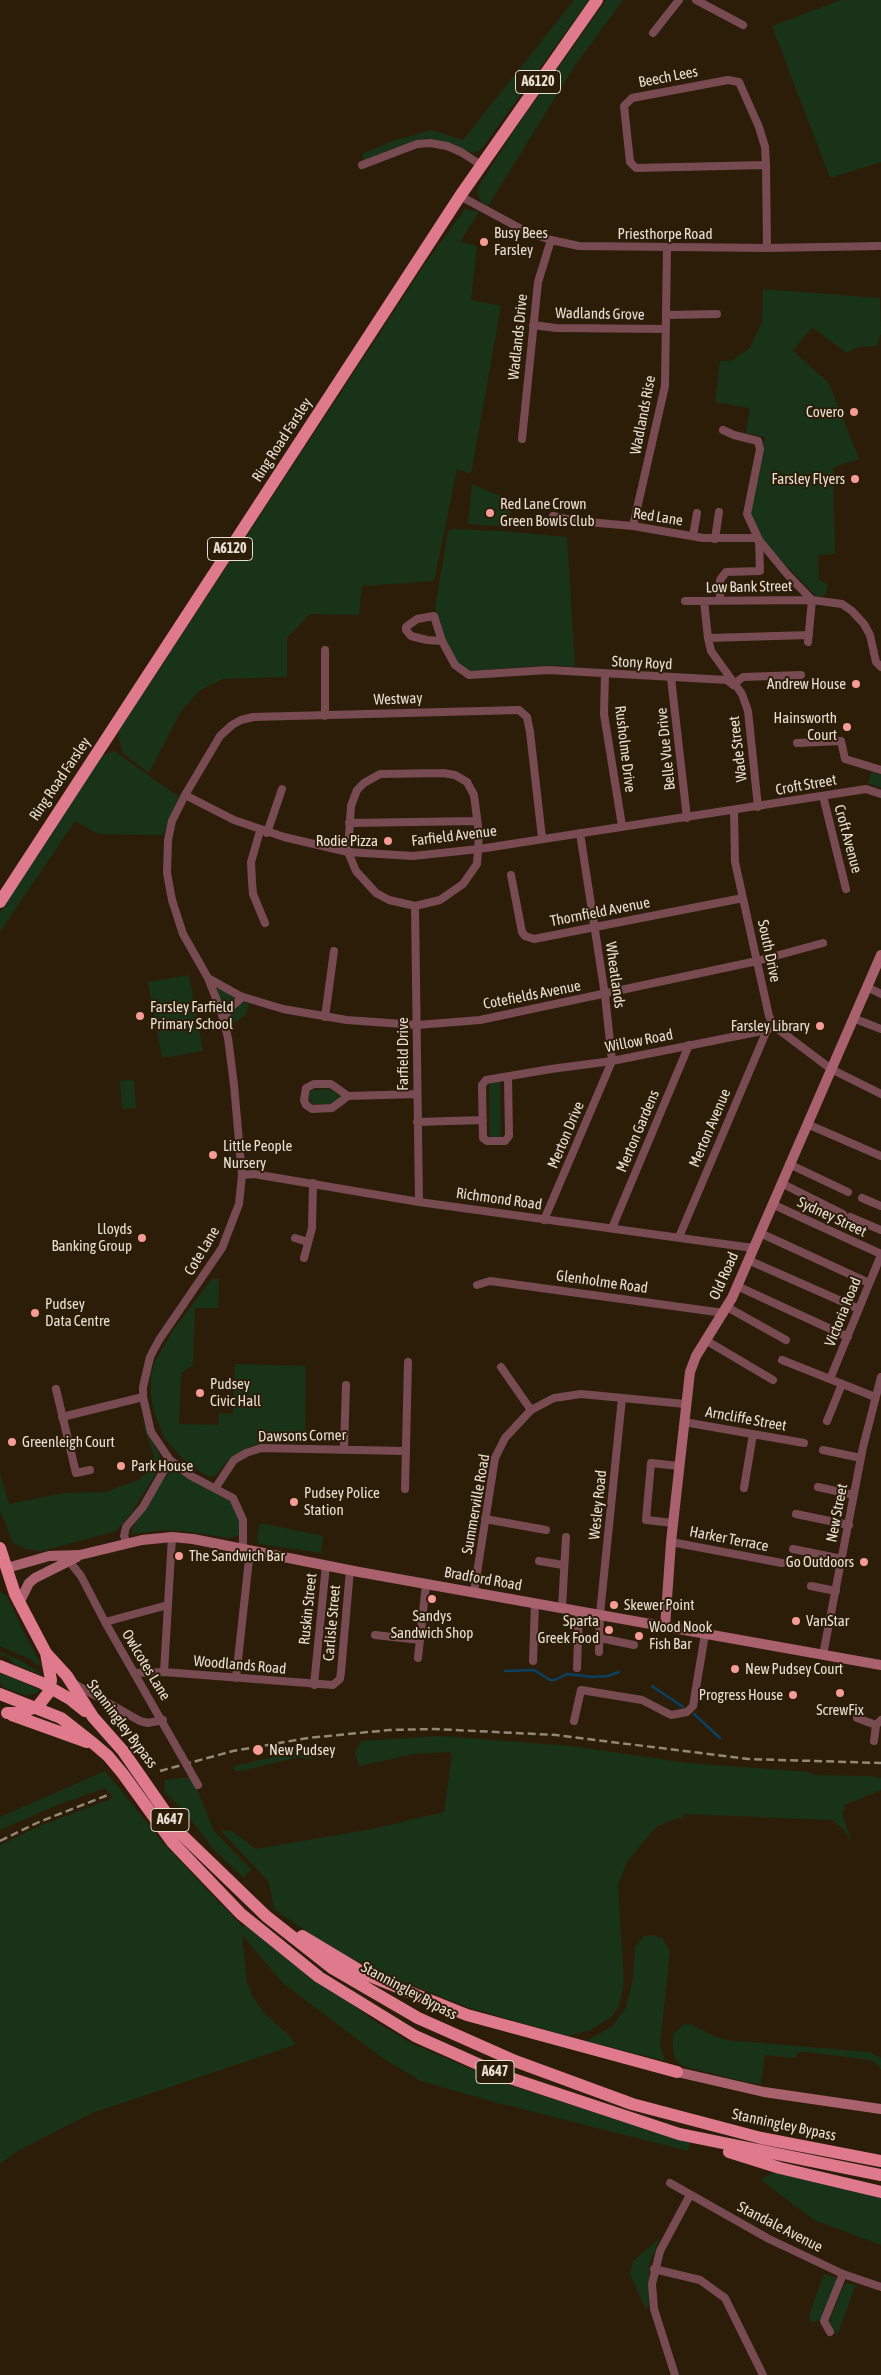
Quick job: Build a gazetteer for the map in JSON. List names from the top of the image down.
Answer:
{
  "streets": {
    "highway": [
      "A6120",
      "Ring Road Farsley",
      "Stanningley Bypass",
      "A647"
    ],
    "main road": ["Old Road", "Bradford Road"],
    "street": [
      "Beech Lees",
      "Priesthorpe Road",
      "Wadlands Grove",
      "Wadlands Drive",
      "Wadlands Rise",
      "Red Lane",
      "Low Bank Street",
      "Stony Royd",
      "Westway",
      "Rusholme Drive",
      "Belle Vue Drive",
      "Wade Street",
      "Croft Street",
      "Farfield Avenue",
      "Croft Avenue",
      "Thornfield Avenue",
      "South Drive",
      "Wheatlands",
      "Cotefields Avenue",
      "Willow Road",
      "Farfield Drive",
      "Merton Avenue",
      "Merton Gardens",
      "Merton Drive",
      "Richmond Road",
      "Sydney Street",
      "Cote Lane",
      "Glenholme Road",
      "Victoria Road",
      "Arncliffe Street",
      "Dawsons Corner",
      "Summerville Road",
      "Wesley Road",
      "New Street",
      "Harker Terrace",
      "Ruskin Street",
      "Carlisle Street",
      "Owlcotes Lane",
      "Woodlands Road",
      "Standale Avenue"
    ]
  },
  "crossings": [
    ["Beech Lees", "Priesthorpe Road"],
    ["Priesthorpe Road", "Wadlands Drive"],
    ["Priesthorpe Road", "Wadlands Rise"],
    ["Priesthorpe Road", "Ring Road Farsley"],
    ["Wadlands Grove", "Wadlands Drive"],
    ["Wadlands Grove", "Wadlands Rise"],
    ["Wadlands Rise", "Red Lane"],
    ["Low Bank Street", "Wade Street"],
    ["Stony Royd", "Rusholme Drive"],
    ["Stony Royd", "Belle Vue Drive"],
    ["Stony Royd", "Wade Street"],
    ["Westway", "Farfield Avenue"],
    ["Rusholme Drive", "Farfield Avenue"],
    ["Belle Vue Drive", "Farfield Avenue"],
    ["Wade Street", "Croft Street"],
    ["Croft Street", "Farfield Avenue"],
    ["Croft Street", "Croft Avenue"],
    ["Croft Street", "South Drive"],
    ["Farfield Avenue", "South Drive"],
    ["Farfield Avenue", "Wheatlands"],
    ["Thornfield Avenue", "South Drive"],
    ["Thornfield Avenue", "Wheatlands"],
    ["South Drive", "Cotefields Avenue"],
    ["South Drive", "Willow Road"],
    ["South Drive", "Merton Avenue"],
    ["Wheatlands", "Cotefields Avenue"],
    ["Wheatlands", "Willow Road"],
    ["Wheatlands", "Merton Drive"],
    ["Cotefields Avenue", "Farfield Drive"],
    ["Cotefields Avenue", "Cote Lane"],
    ["Willow Road", "Merton Avenue"],
    ["Willow Road", "Merton Gardens"],
    ["Willow Road", "Merton Drive"],
    ["Farfield Drive", "Richmond Road"],
    ["Merton Avenue", "Richmond Road"],
    ["Merton Gardens", "Richmond Road"],
    ["Merton Drive", "Richmond Road"],
    ["Richmond Road", "Cote Lane"],
    ["Richmond Road", "Old Road"],
    ["Sydney Street", "Old Road"],
    ["Sydney Street", "Victoria Road"],
    ["Cote Lane", "Dawsons Corner"],
    ["Cote Lane", "Bradford Road"],
    ["Cote Lane", "Woodlands Road"],
    ["Old Road", "Glenholme Road"],
    ["Old Road", "Arncliffe Street"],
    ["Old Road", "Summerville Road"],
    ["Old Road", "Harker Terrace"],
    ["Old Road", "Bradford Road"],
    ["Summerville Road", "Wesley Road"],
    ["Summerville Road", "Bradford Road"],
    ["Wesley Road", "Bradford Road"],
    ["New Street", "Bradford Road"],
    ["Bradford Road", "Ruskin Street"],
    ["Bradford Road", "Carlisle Street"],
    ["Bradford Road", "Owlcotes Lane"],
    ["Ruskin Street", "Woodlands Road"],
    ["Carlisle Street", "Woodlands Road"],
    ["Owlcotes Lane", "Woodlands Road"],
    ["Stanningley Bypass", "A647"]
  ],
  "places": [
    "Busy Bees Farsley",
    "Covero",
    "Farsley Flyers",
    "Red Lane Crown Green Bowls Club",
    "Andrew House",
    "Hainsworth Court",
    "Rodie Pizza",
    "Farsley Farfield Primary School",
    "Farsley Library",
    "Little People Nursery",
    "Lloyds Banking Group",
    "Pudsey Data Centre",
    "Pudsey Civic Hall",
    "Greenleigh Court",
    "Park House",
    "Pudsey Police Station",
    "The Sandwich Bar",
    "Go Outdoors",
    "Sandys Sandwich Shop",
    "Skewer Point",
    "VanStar",
    "Sparta Greek Food",
    "Wood Nook Fish Bar",
    "New Pudsey Court",
    "ScrewFix",
    "Progress House",
    "New Pudsey"
  ]
}
